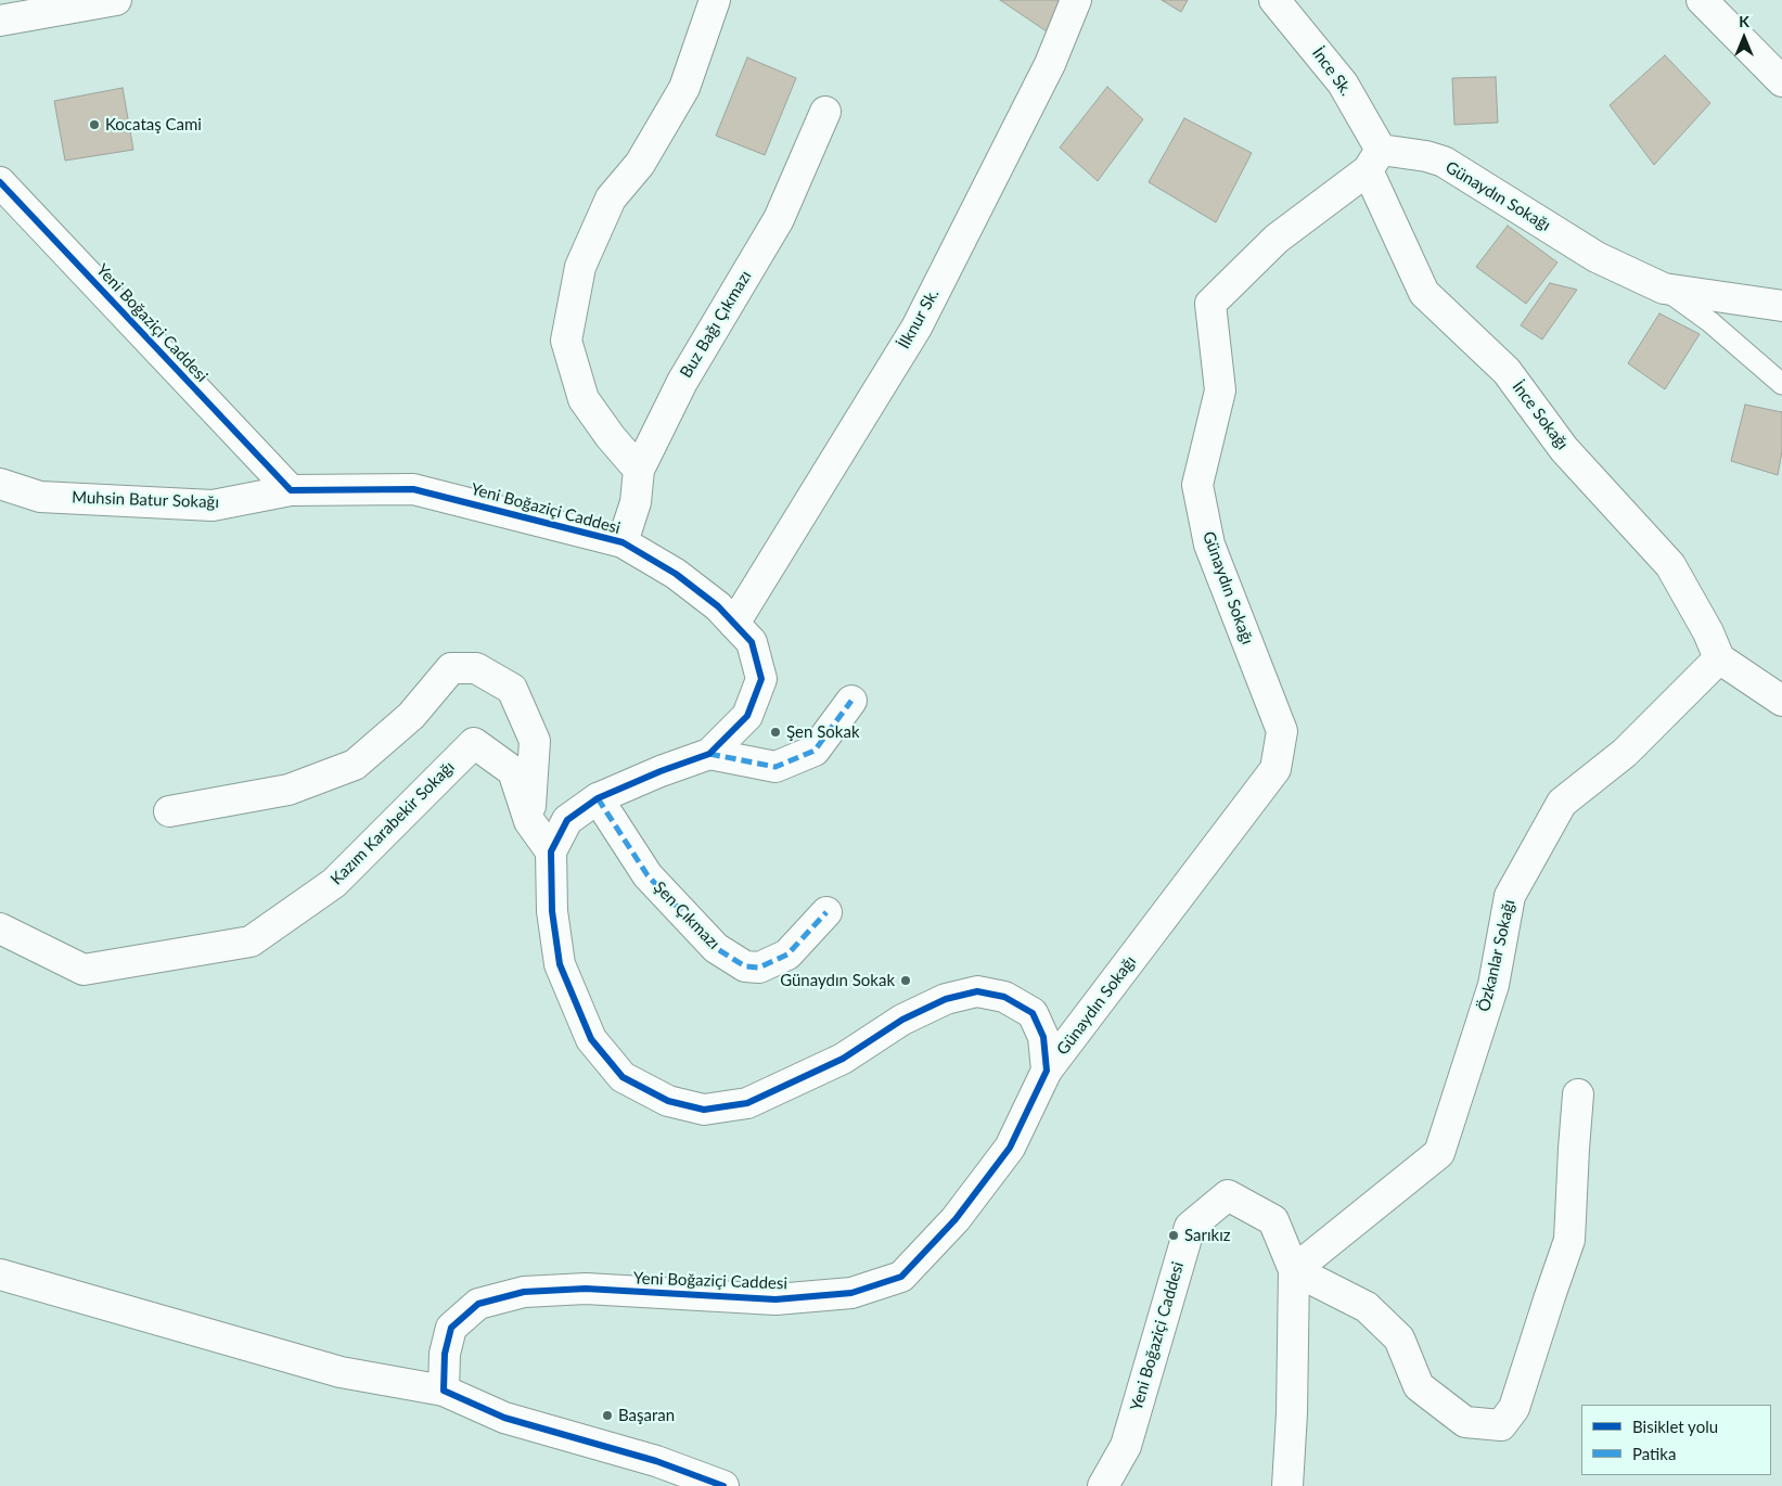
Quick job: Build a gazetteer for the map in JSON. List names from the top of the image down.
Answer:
{
  "streets": {
    "street": [
      "İnce Sk.",
      "Günaydın Sokağı",
      "İlknur Sk.",
      "Yeni Boğaziçi Caddesi",
      "Buz Bağı Çıkmazı",
      "İnce Sokağı",
      "Muhsin Batur Sokağı",
      "Kazım Karabekir Sokağı",
      "Şen Çıkmazı",
      "Özkanlar Sokağı"
    ]
  },
  "crossings": [
    ["İnce Sk.", "Günaydın Sokağı"],
    ["İnce Sk.", "İnce Sokağı"],
    ["Günaydın Sokağı", "Yeni Boğaziçi Caddesi"],
    ["Günaydın Sokağı", "İnce Sokağı"],
    ["İlknur Sk.", "Yeni Boğaziçi Caddesi"],
    ["Yeni Boğaziçi Caddesi", "Buz Bağı Çıkmazı"],
    ["Yeni Boğaziçi Caddesi", "Muhsin Batur Sokağı"],
    ["Yeni Boğaziçi Caddesi", "Kazım Karabekir Sokağı"],
    ["Yeni Boğaziçi Caddesi", "Şen Çıkmazı"],
    ["Yeni Boğaziçi Caddesi", "Özkanlar Sokağı"],
    ["İnce Sokağı", "Özkanlar Sokağı"]
  ],
  "places": [
    "Kocataş Cami",
    "Şen Sokak",
    "Günaydın Sokak",
    "Sarıkız",
    "Başaran"
  ],
  "legend": ["Bisiklet yolu", "Patika"],
  "north": "top"
}
